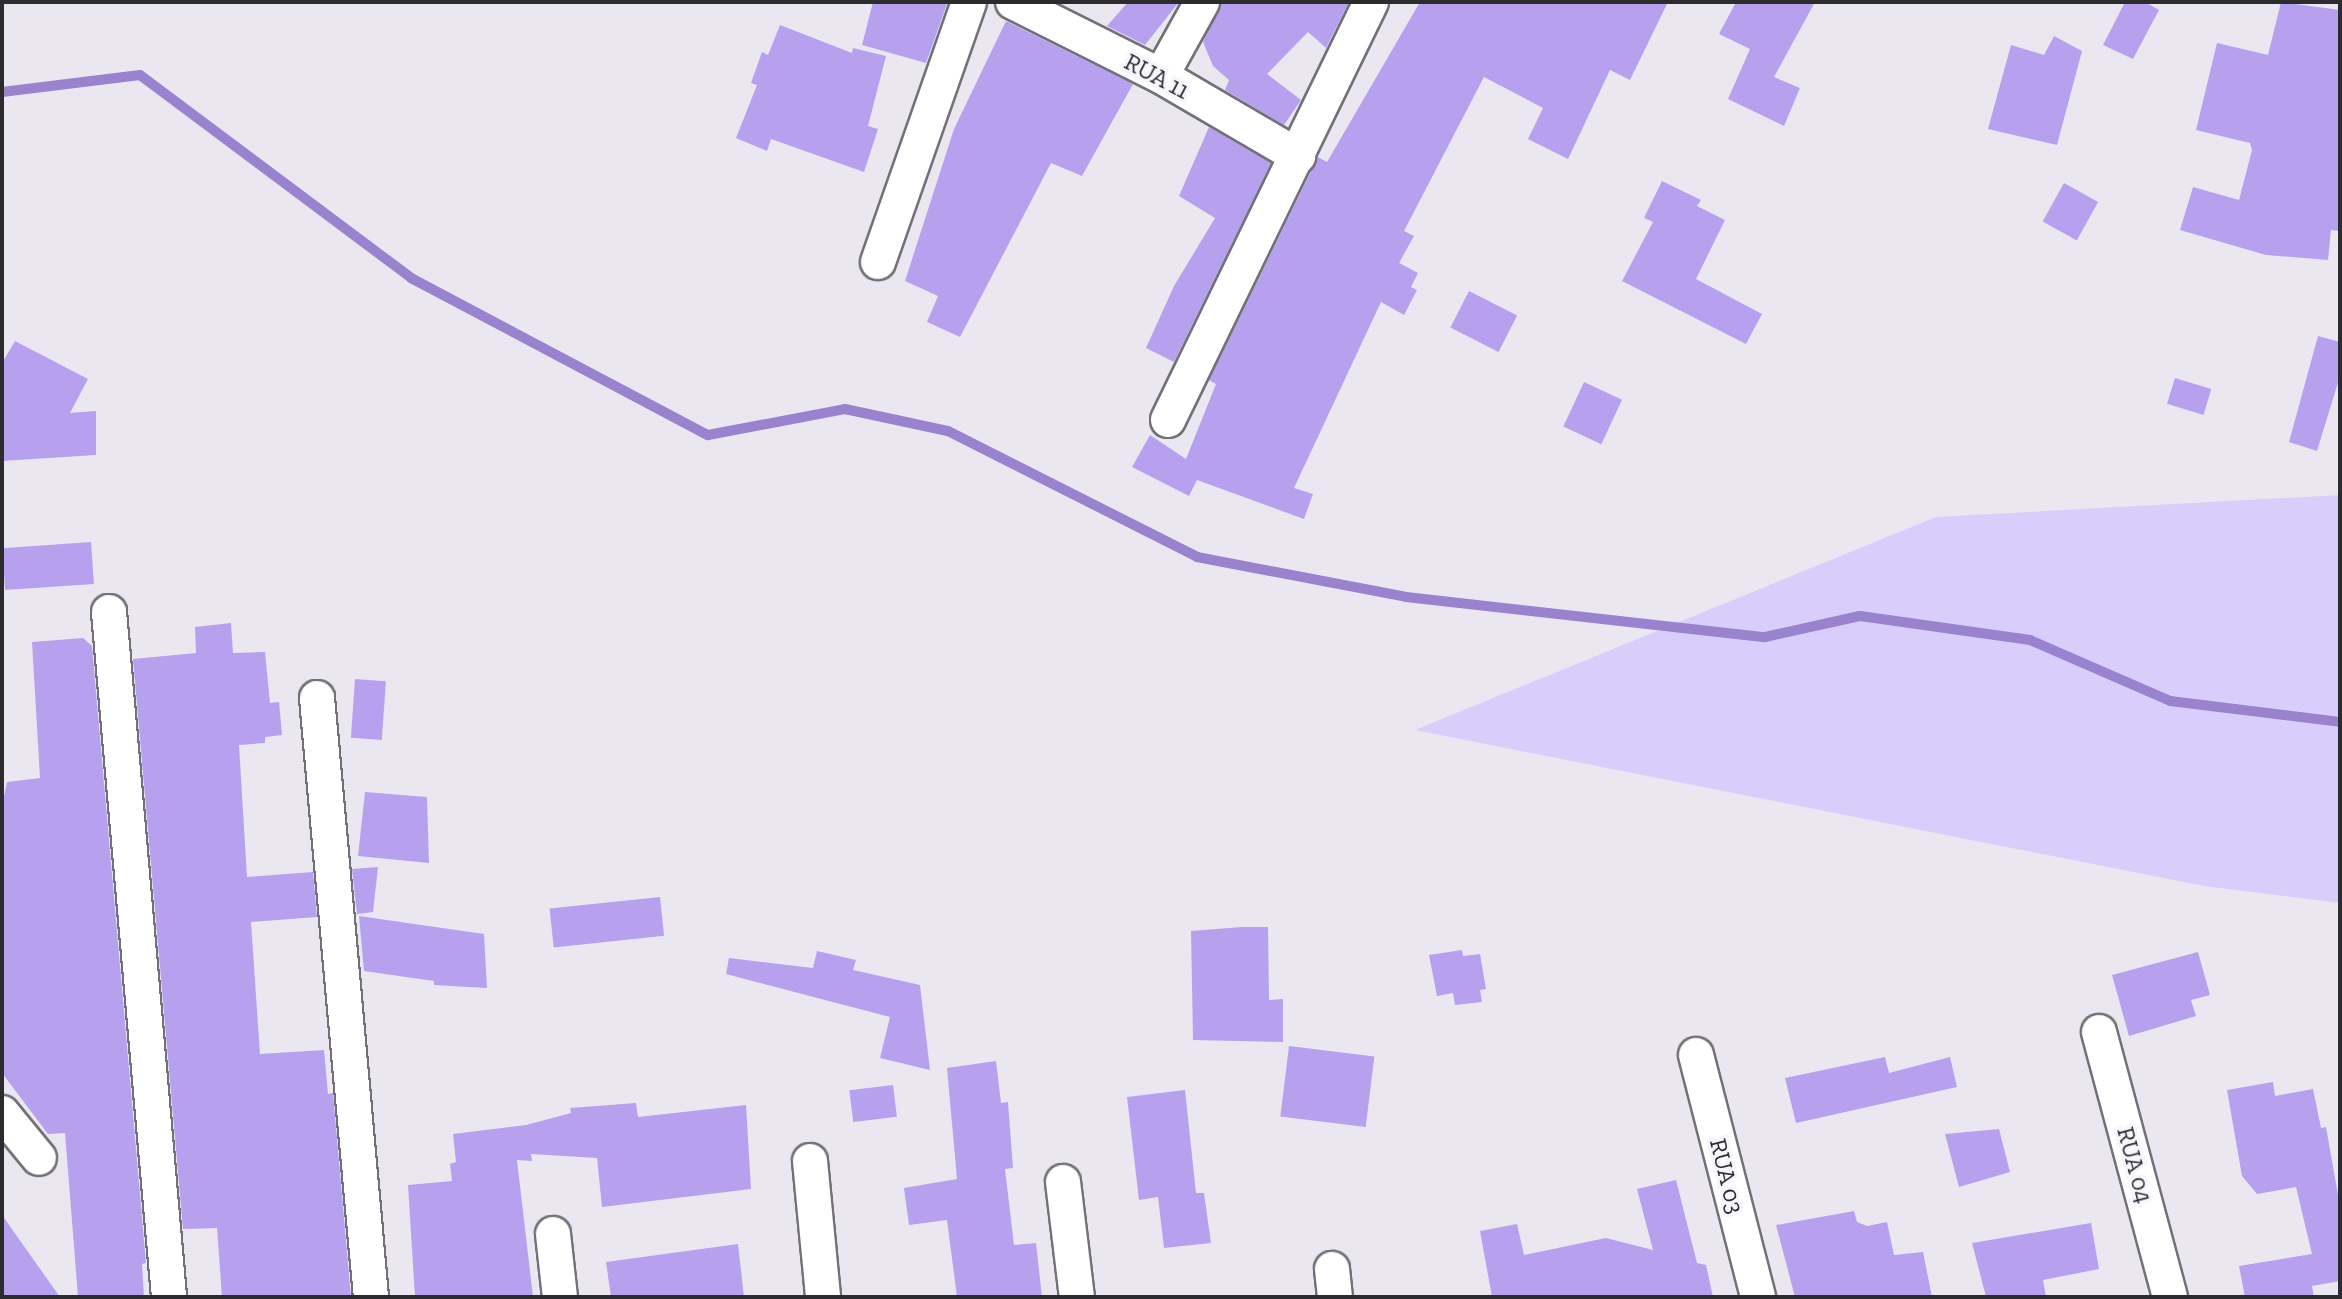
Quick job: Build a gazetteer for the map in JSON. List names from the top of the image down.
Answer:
{
  "streets": {
    "street": ["RUA 11", "RUA 04", "RUA 03"]
  }
}
